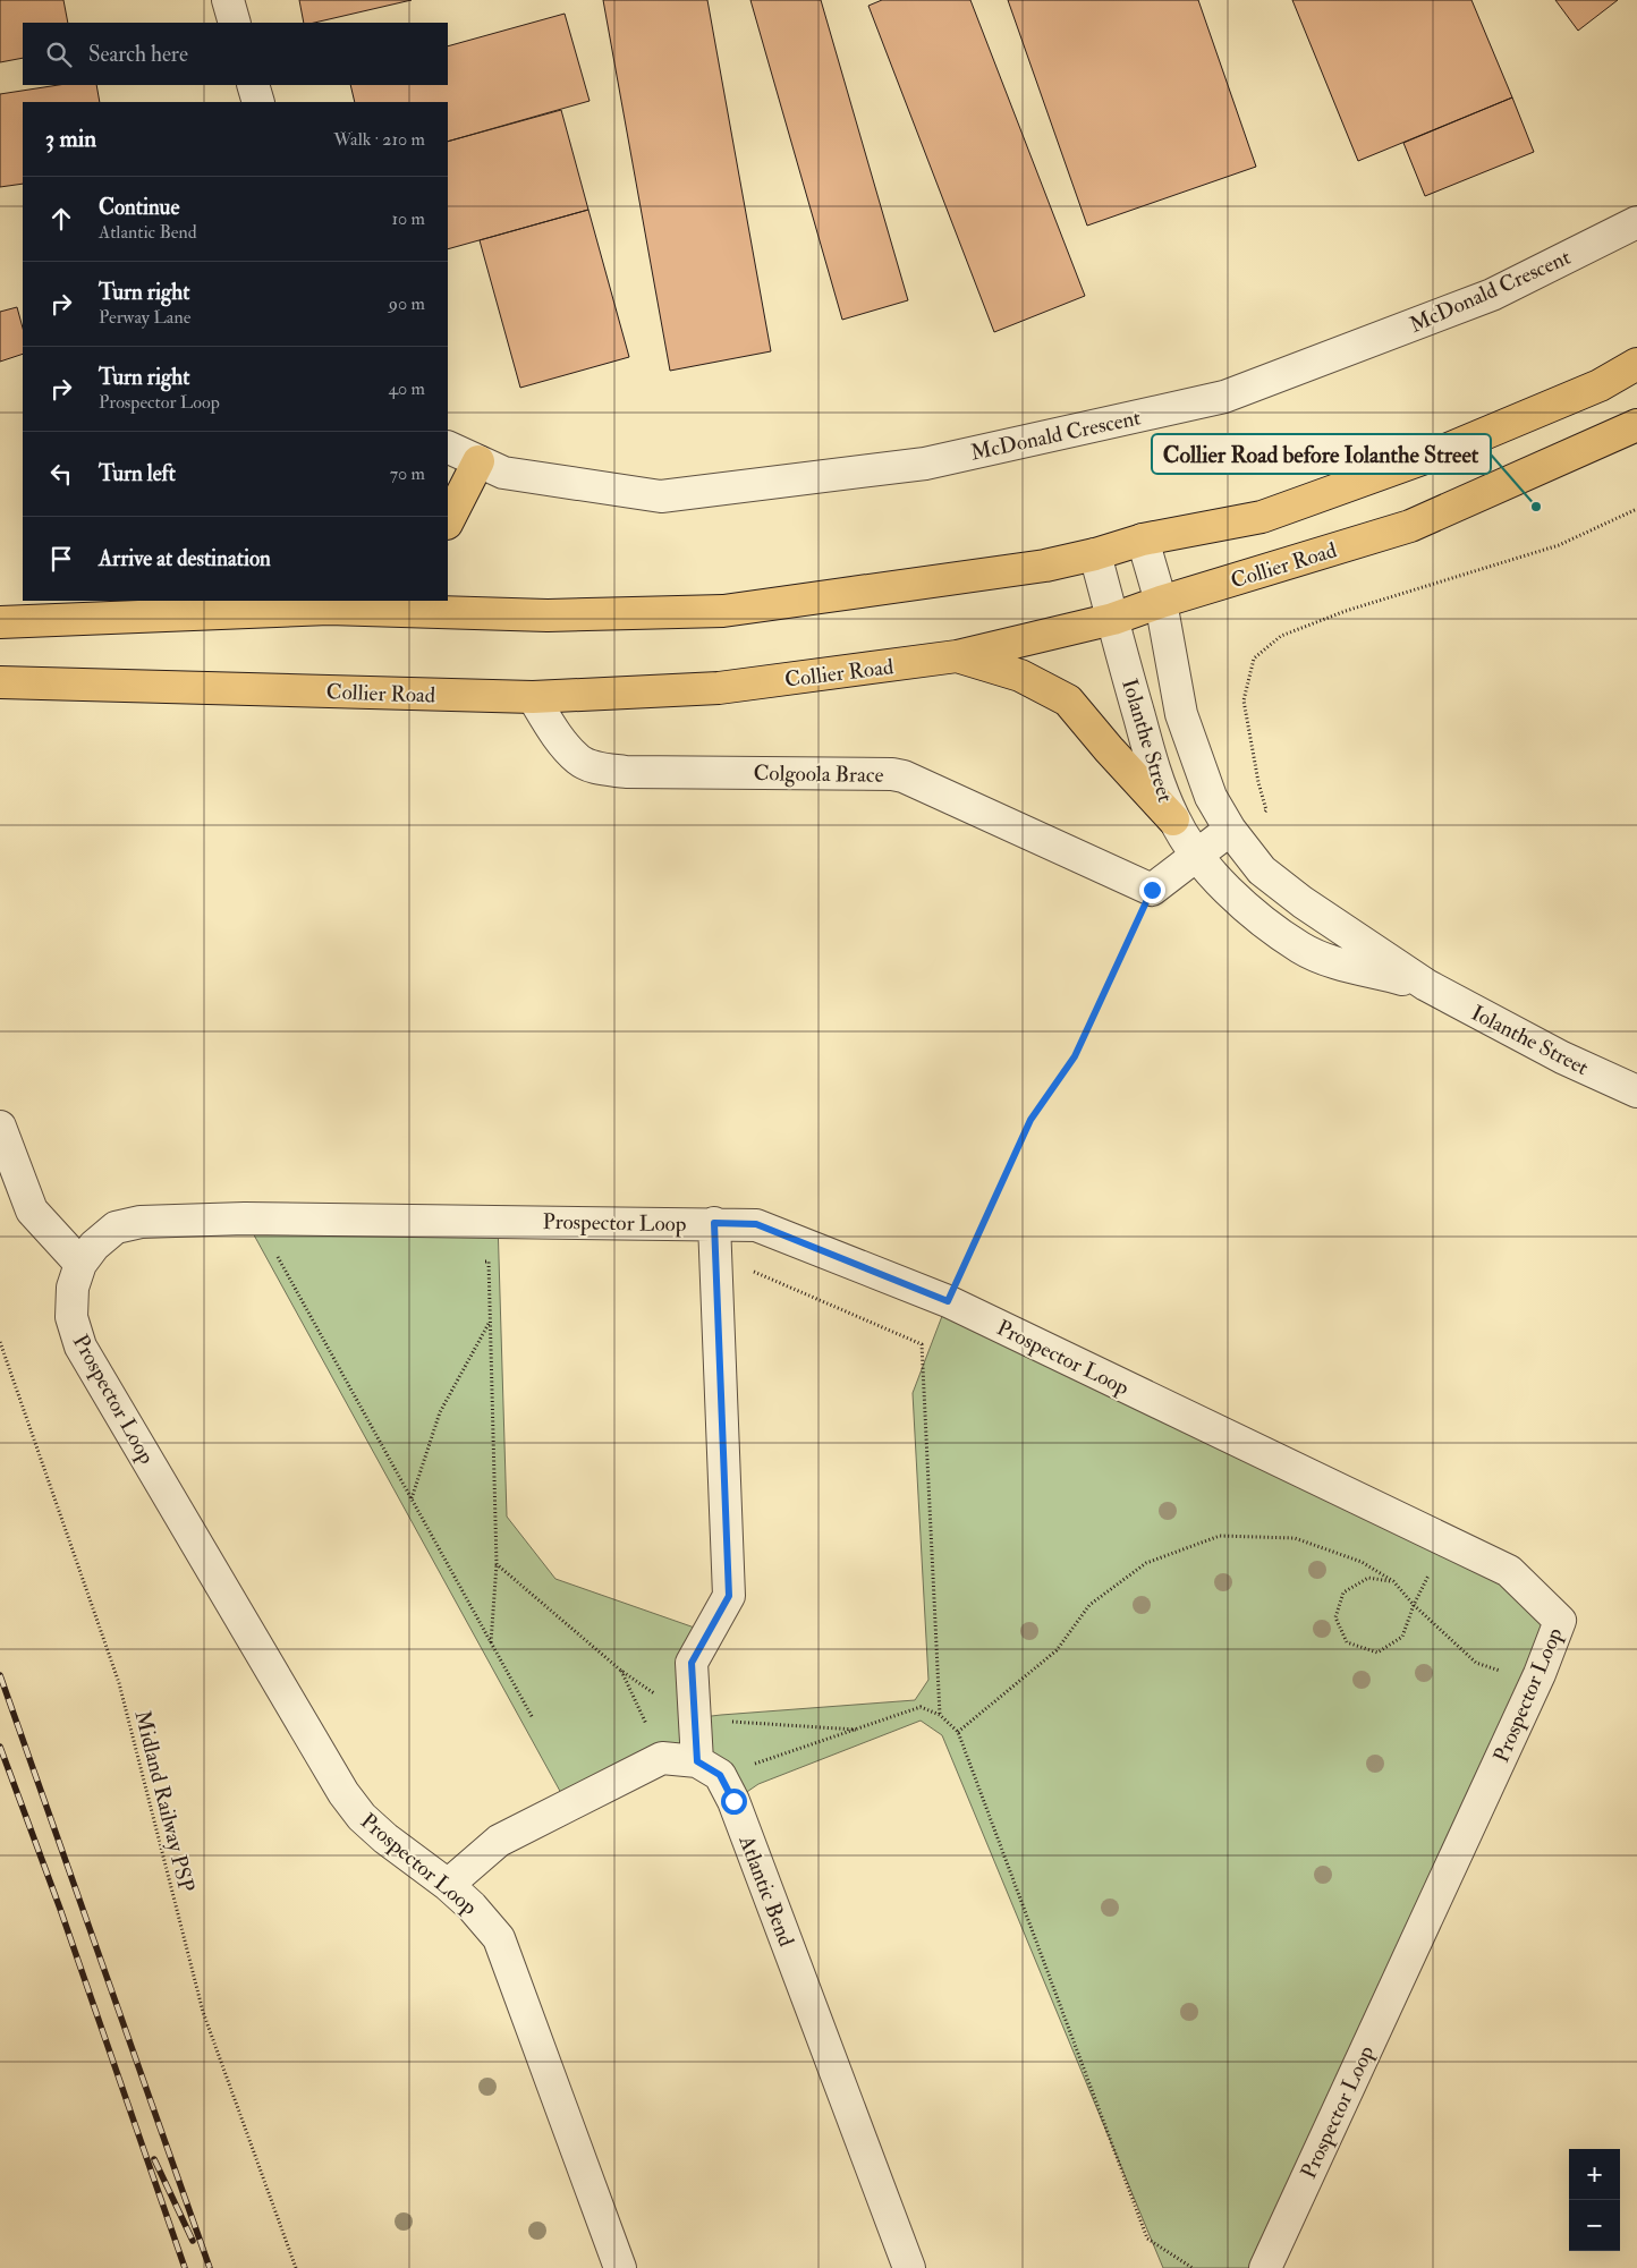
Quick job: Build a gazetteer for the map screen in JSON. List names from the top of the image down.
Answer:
{
  "streets": {
    "main road": ["Collier Road"],
    "street": [
      "McDonald Crescent",
      "Iolanthe Street",
      "Colgoola Brace",
      "Prospector Loop",
      "Atlantic Bend"
    ],
    "path": ["Midland Railway PSP"]
  },
  "crossings": [
    ["Collier Road", "Iolanthe Street"],
    ["Collier Road", "Colgoola Brace"],
    ["Prospector Loop", "Atlantic Bend"]
  ],
  "places": ["Collier Road before Iolanthe Street"],
  "page": {
    "search": "Search here",
    "heading": ["3 min", "Walk · 210 m"],
    "list": [
      ["Continue", "Atlantic Bend", "10 m"],
      ["Turn right", "Perway Lane", "90 m"],
      ["Turn right", "Prospector Loop", "40 m"],
      ["Turn left", "70 m"],
      "Arrive at destination"
    ],
    "map_buttons": ["+", "−"]
  }
}
